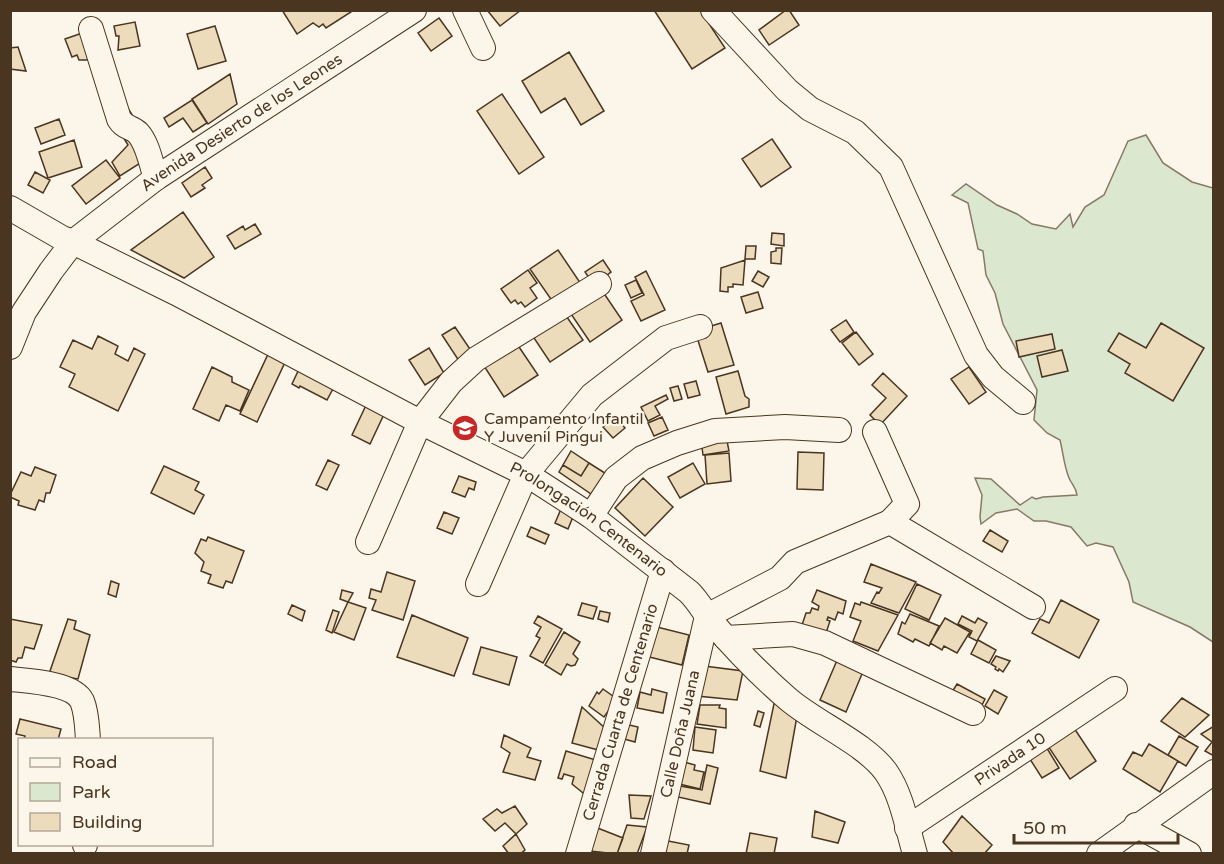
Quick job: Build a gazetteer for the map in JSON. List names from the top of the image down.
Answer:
{
  "streets": {
    "street": [
      "Avenida Desierto de los Leones",
      "Prolongación Centenario",
      "Cerrada Cuarta de Centenario",
      "Calle Doña Juana",
      "Privada 10"
    ]
  },
  "crossings": [
    ["Avenida Desierto de los Leones", "Prolongación Centenario"],
    ["Prolongación Centenario", "Cerrada Cuarta de Centenario"],
    ["Prolongación Centenario", "Calle Doña Juana"],
    ["Prolongación Centenario", "Privada 10"]
  ],
  "places": {
    "school or university": ["Campamento Infantil Y Juvenil Pingui"]
  },
  "legend": ["Road", "Park", "Building"],
  "scale_bar": "50 m"
}
